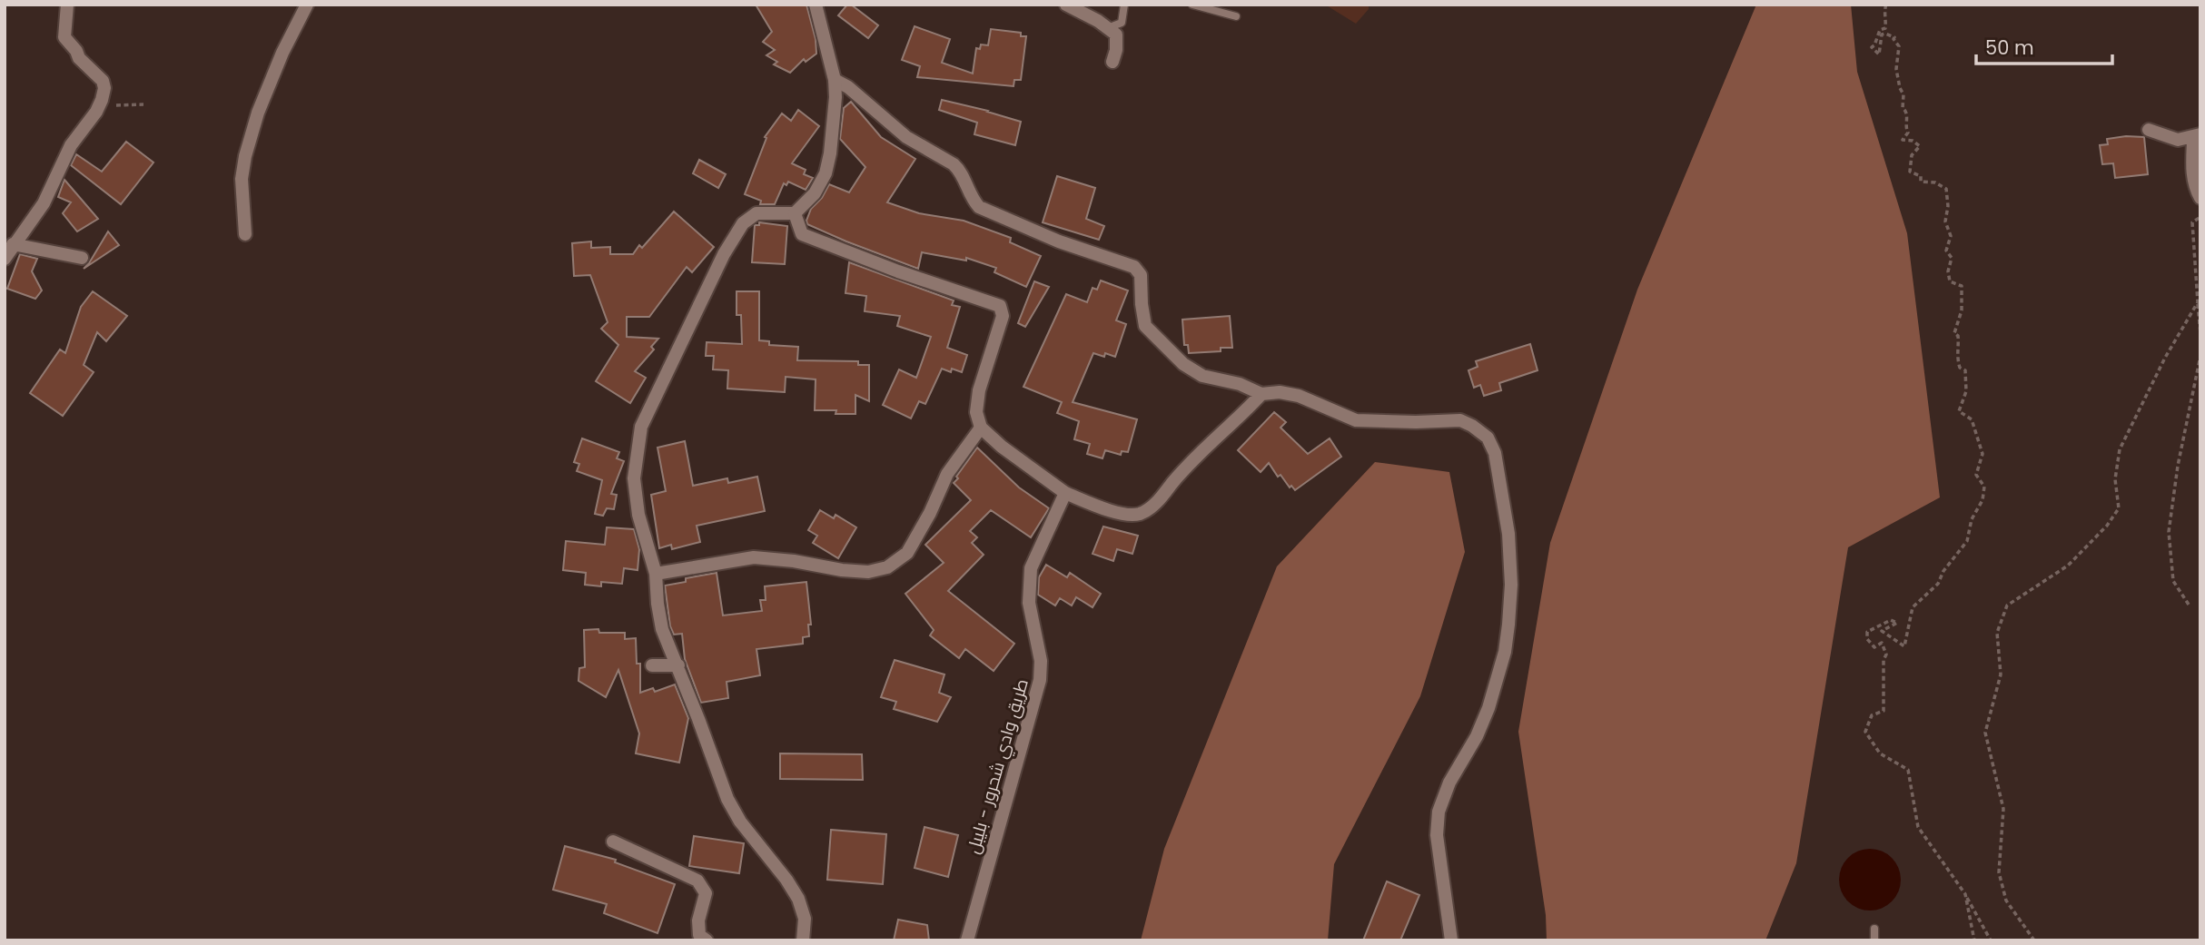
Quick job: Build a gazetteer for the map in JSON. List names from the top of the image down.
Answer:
{
  "streets": {
    "street": ["طريق وادي شحرور - بليبل"]
  },
  "scale_bar": "50 m"
}
